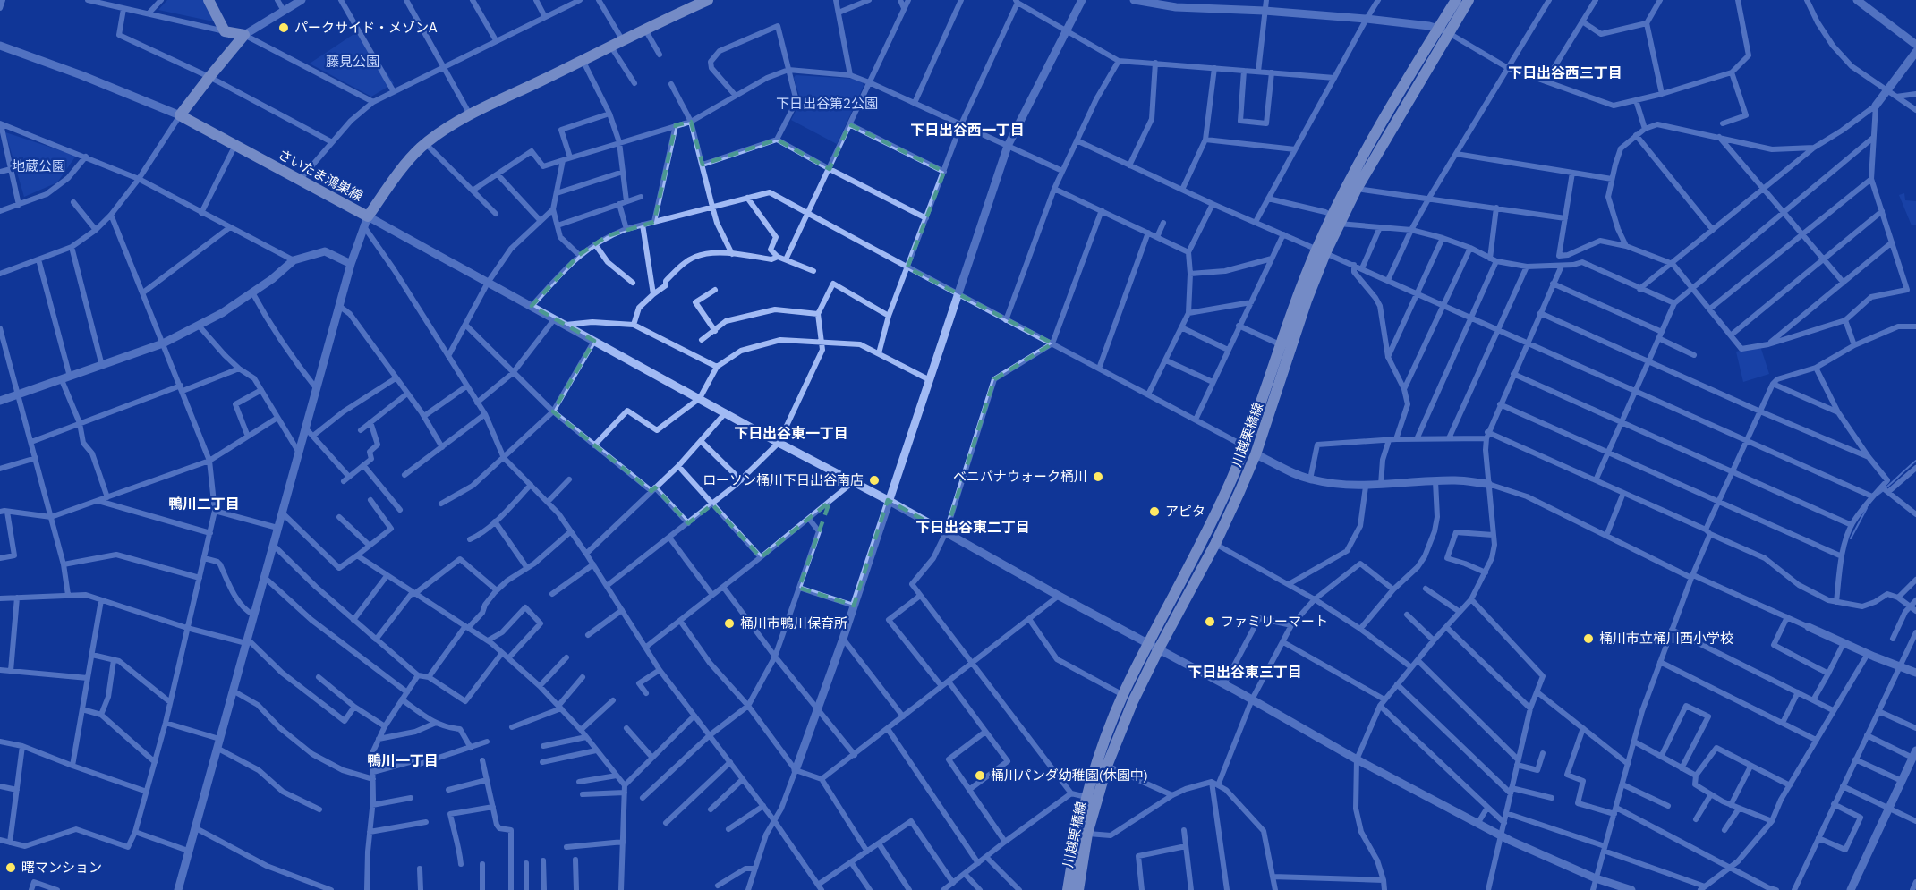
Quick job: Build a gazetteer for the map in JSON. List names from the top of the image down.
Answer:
{
  "streets": {
    "main road": ["さいたま鴻巣線", "川越栗橋線"]
  },
  "districts": [
    "下日出谷西三丁目",
    "下日出谷西一丁目",
    "下日出谷東一丁目",
    "鴨川二丁目",
    "下日出谷東二丁目",
    "下日出谷東三丁目",
    "鴨川一丁目"
  ],
  "parks": ["藤見公園", "下日出谷第2公園", "地蔵公園"],
  "places": [
    "パークサイド・メゾンA",
    "ベニバナウォーク桶川",
    "ローソン桶川下日出谷南店",
    "アピタ",
    "ファミリーマート",
    "桶川市鴨川保育所",
    "桶川市立桶川西小学校",
    "桶川パンダ幼稚園(休園中)",
    "曙マンション"
  ]
}
